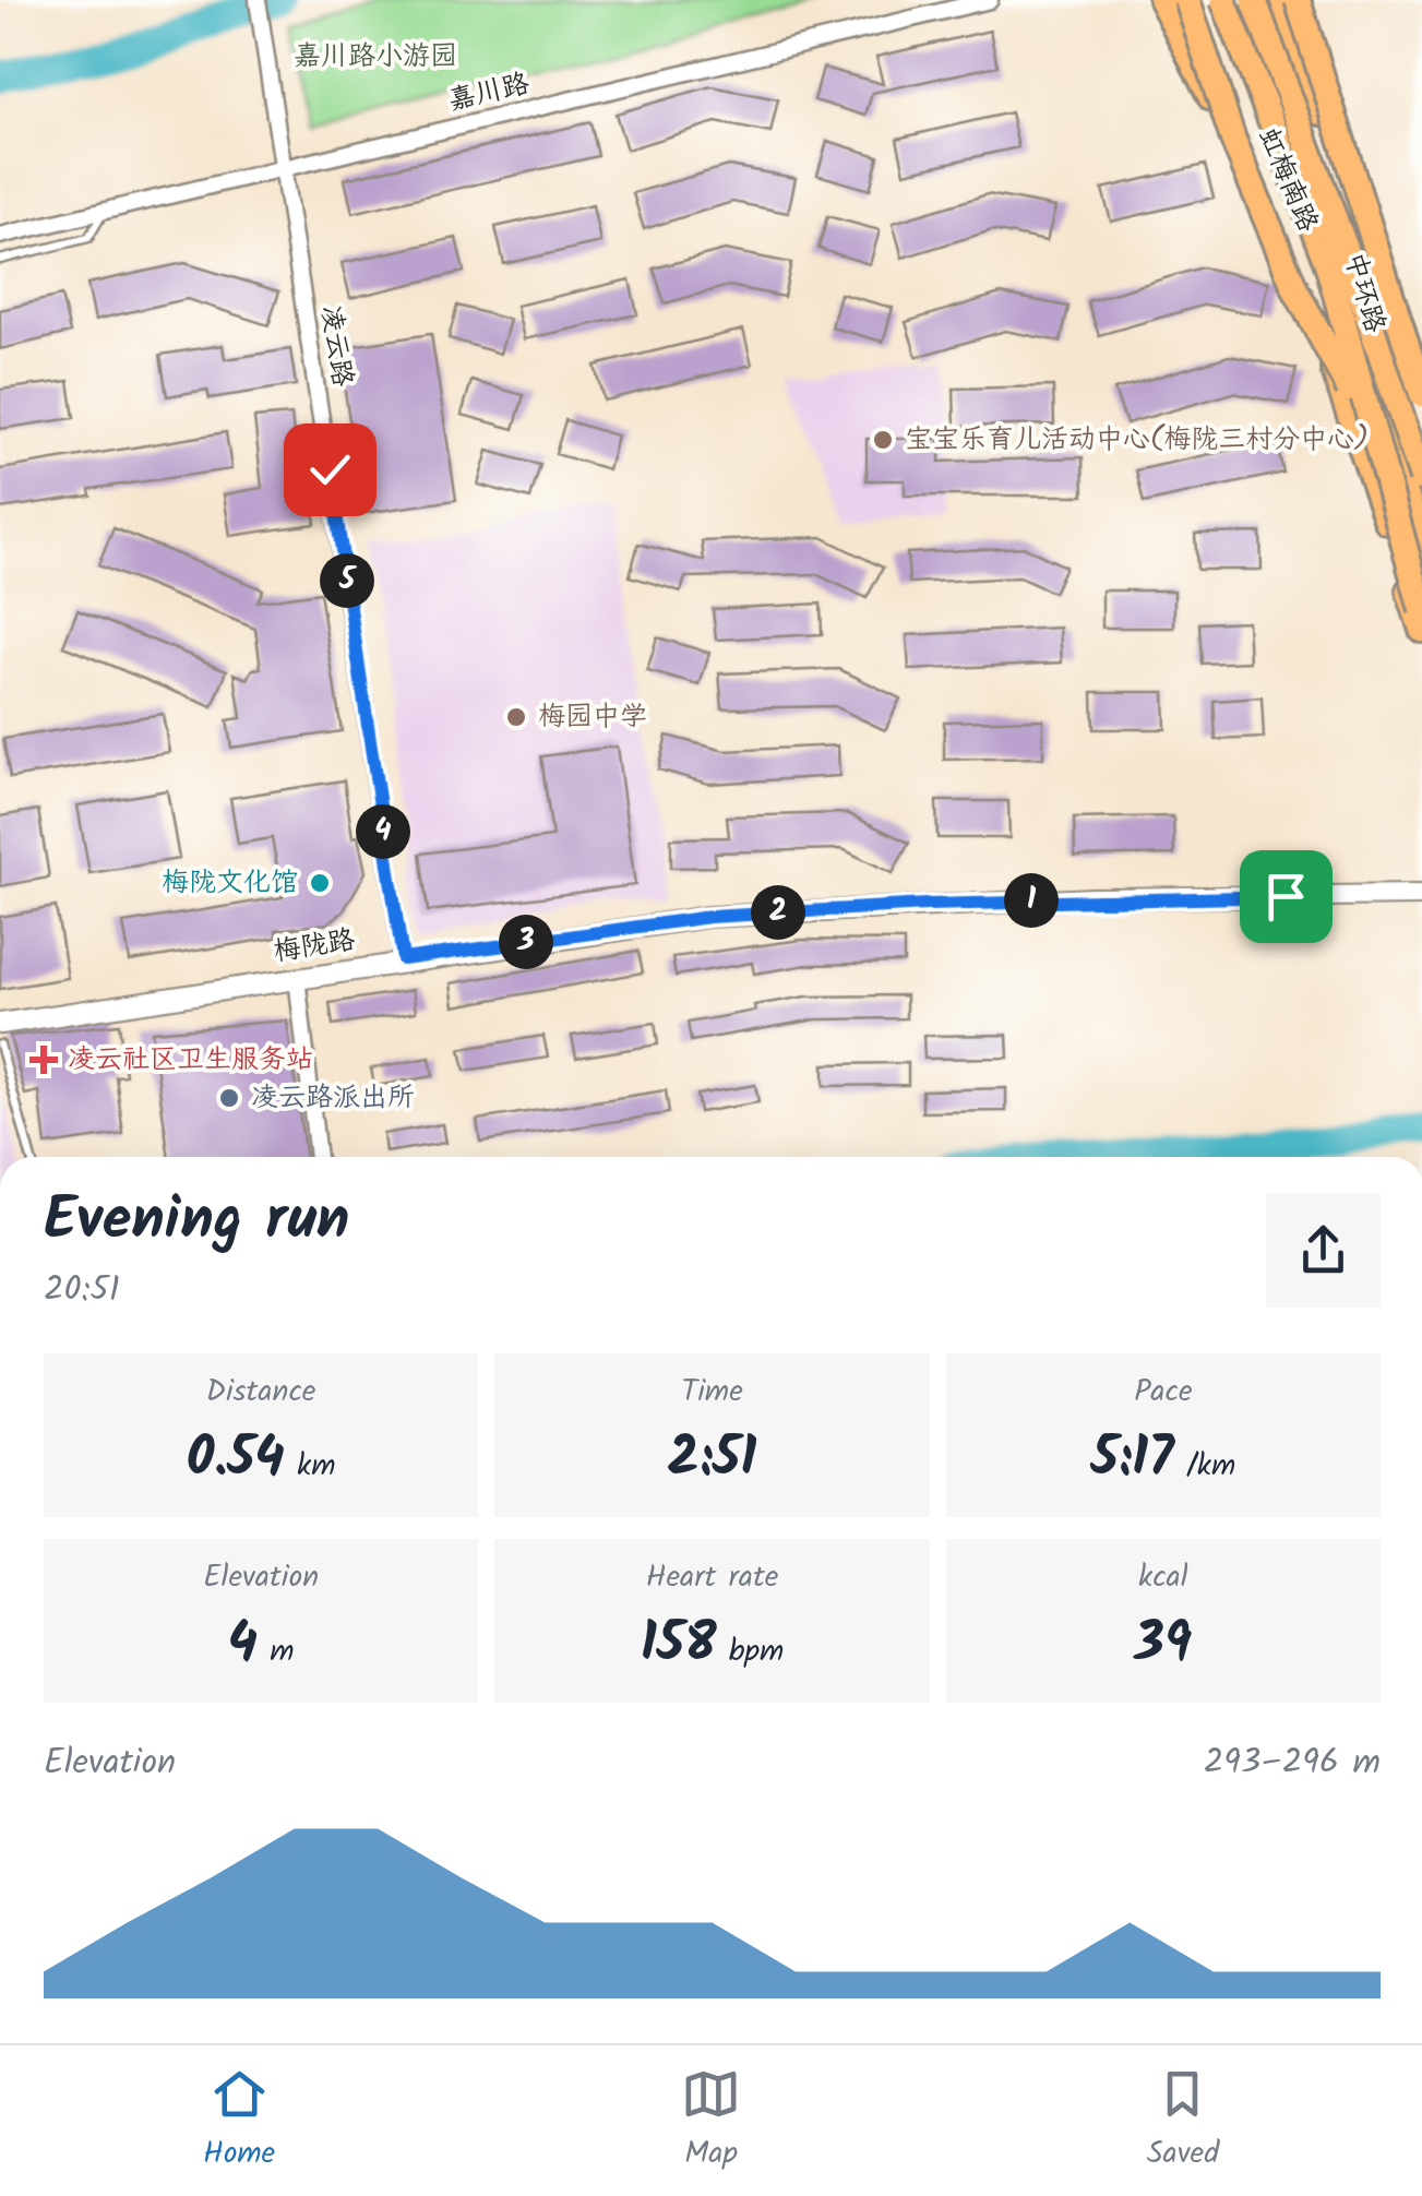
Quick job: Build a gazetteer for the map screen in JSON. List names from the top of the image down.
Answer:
{
  "streets": {
    "main road": ["虹梅南路", "中环路"],
    "street": ["嘉川路", "凌云路", "梅陇路"]
  },
  "crossings": [
    ["嘉川路", "凌云路"],
    ["虹梅南路", "中环路"],
    ["凌云路", "梅陇路"]
  ],
  "parks": ["嘉川路小游园"],
  "places": {
    "other": [
      "宝宝乐育儿活动中心(梅陇三村分中心)",
      "梅园中学",
      "梅陇文化馆",
      "凌云路派出所"
    ],
    "health": ["凌云社区卫生服务站"]
  },
  "page": {
    "pins": [
      "5",
      "4",
      "1",
      "2",
      "3"
    ],
    "heading": ["Evening run", "20:51"],
    "stats": [
      ["Distance", "0.54 km"],
      ["Time", "2:51"],
      ["Pace", "5:17 /km"],
      ["Elevation", "4 m"],
      ["Heart rate", "158 bpm"],
      ["kcal", "39"]
    ],
    "chart": ["Elevation", "293–296 m"],
    "tabs": ["Home", "Map", "Saved"]
  }
}
